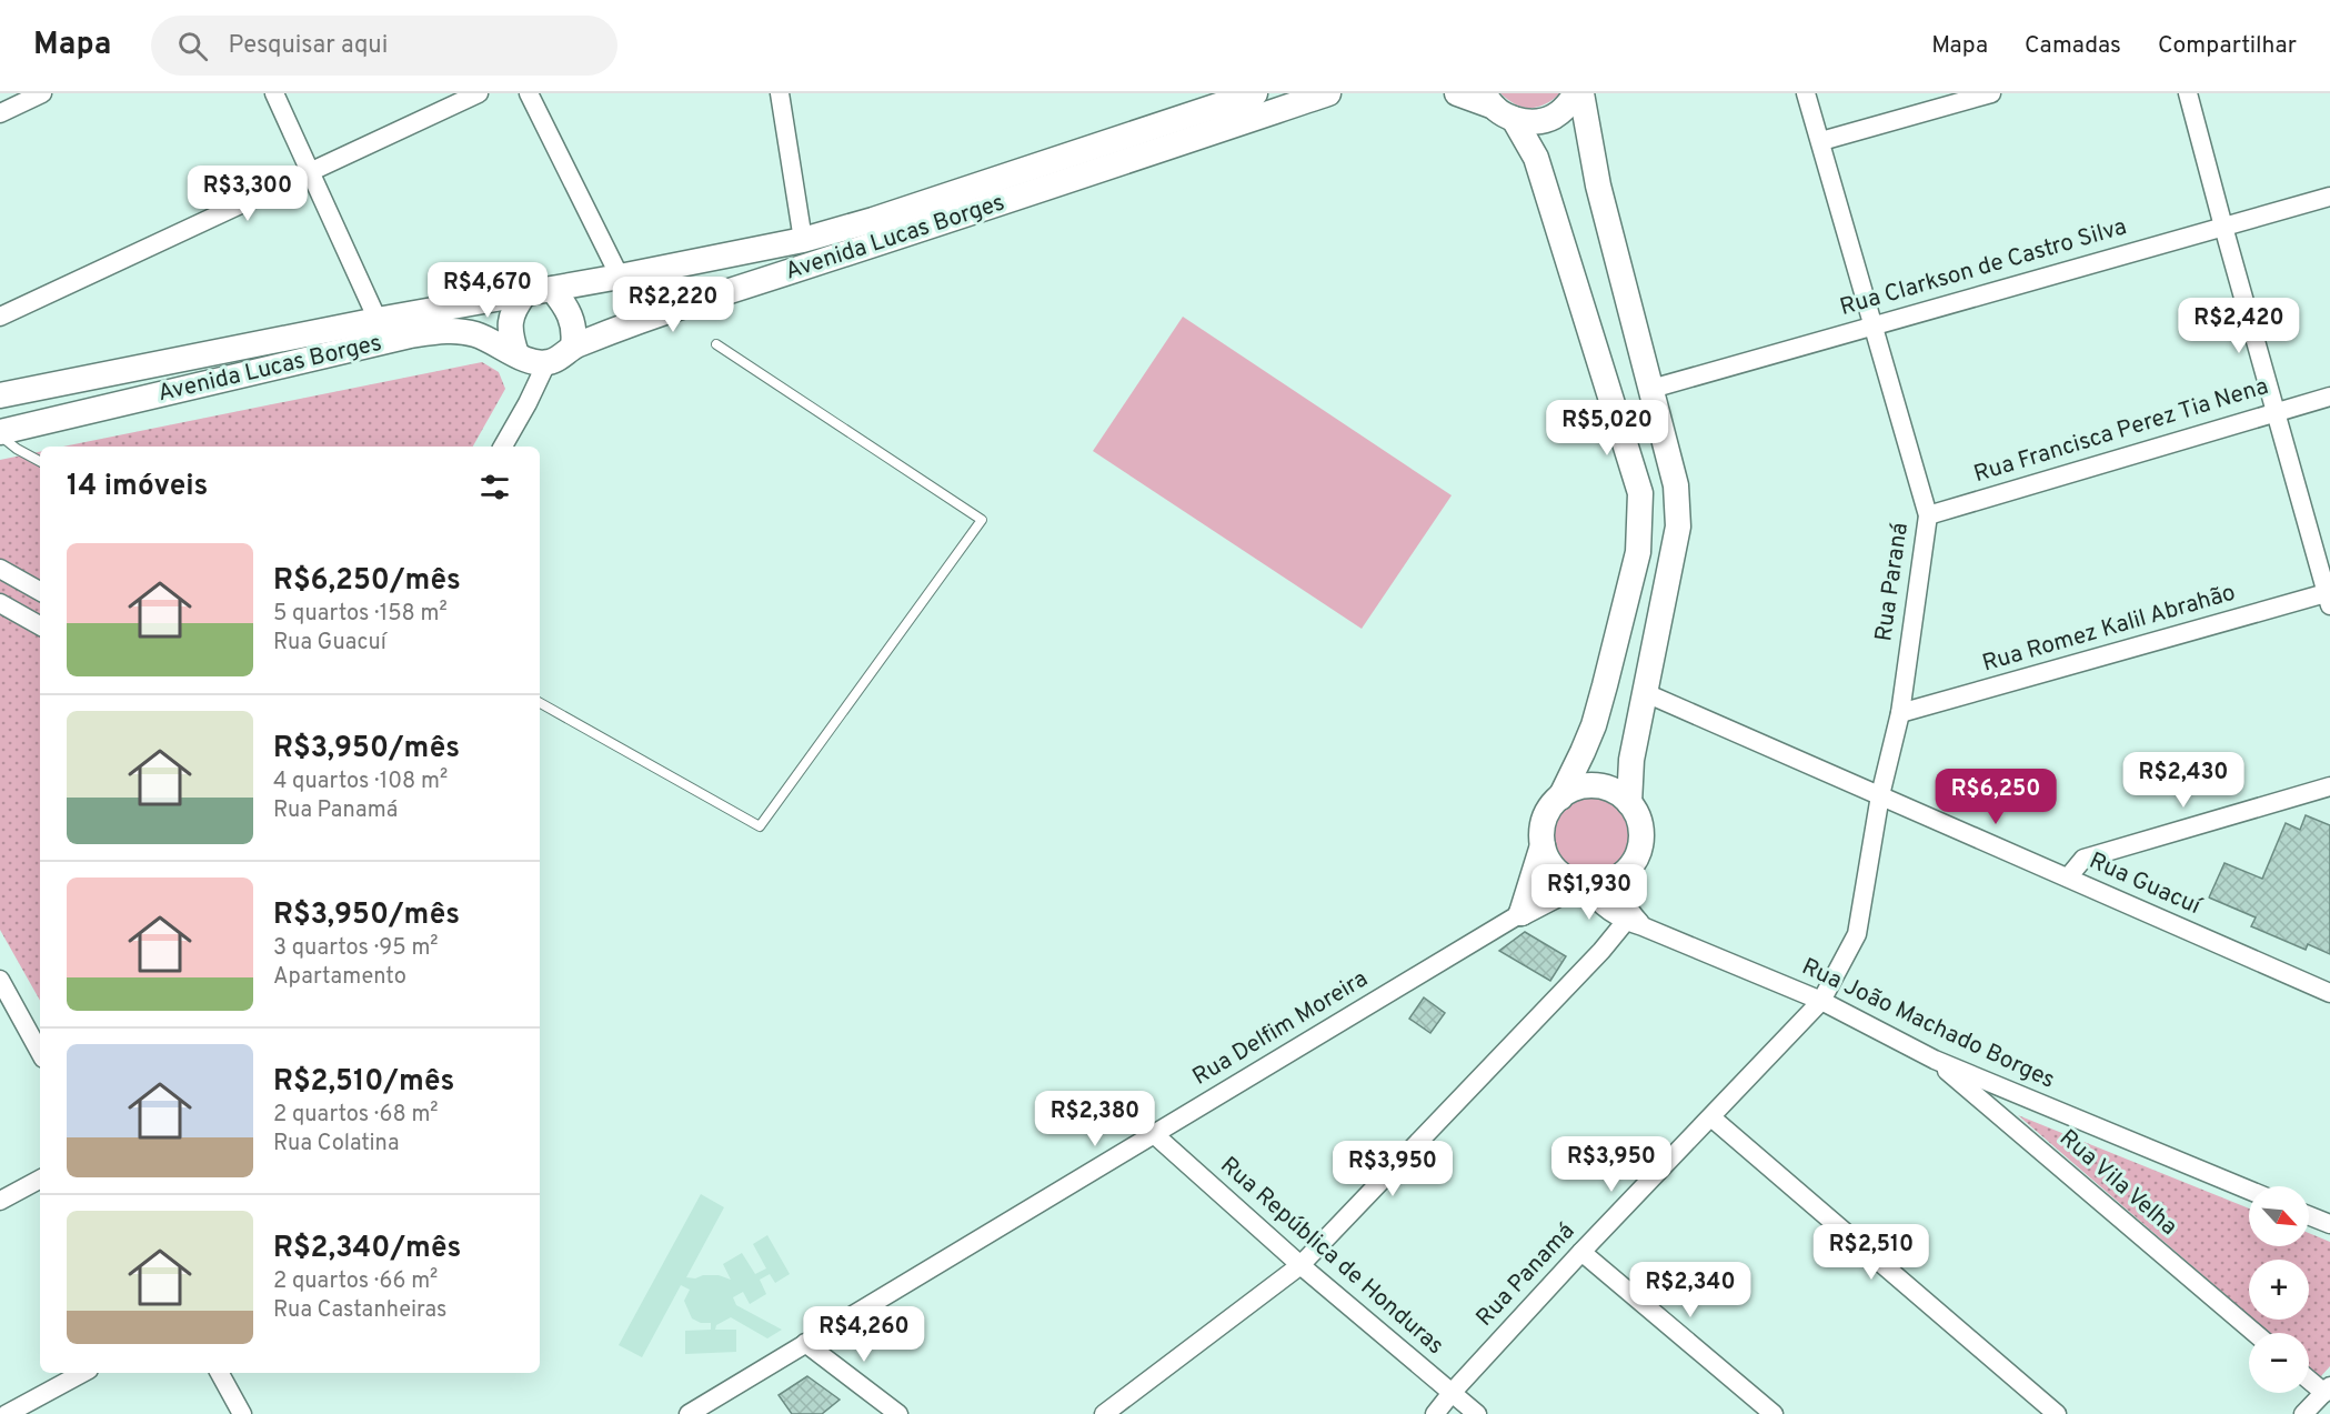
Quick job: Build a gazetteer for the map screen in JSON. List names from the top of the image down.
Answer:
{
  "streets": {
    "street": [
      "Avenida Lucas Borges",
      "Rua Clarkson de Castro Silva",
      "Rua Francisca Perez Tia Nena",
      "Rua Paraná",
      "Rua Romez Kalil Abrahão",
      "Rua Guacuí",
      "Rua João Machado Borges",
      "Rua Delfim Moreira",
      "Rua Vila Velha",
      "Rua República de Honduras",
      "Rua Panamá"
    ]
  },
  "crossings": [
    ["Rua Clarkson de Castro Silva", "Rua Paraná"],
    ["Rua Francisca Perez Tia Nena", "Rua Paraná"],
    ["Rua Paraná", "Rua Romez Kalil Abrahão"],
    ["Rua Paraná", "Rua Guacuí"],
    ["Rua Paraná", "Rua João Machado Borges"],
    ["Rua Paraná", "Rua Panamá"],
    ["Rua João Machado Borges", "Rua Vila Velha"],
    ["Rua João Machado Borges", "Rua Panamá"],
    ["Rua Delfim Moreira", "Rua República de Honduras"],
    ["Rua República de Honduras", "Rua Panamá"]
  ],
  "north": "bottom right",
  "page": {
    "header": "Mapa",
    "search": "Pesquisar aqui",
    "nav": ["Mapa", "Camadas", "Compartilhar"],
    "price": [
      "R$3,300",
      "R$4,670",
      "R$2,220",
      "R$2,420",
      "R$5,020",
      "R$2,430",
      "R$6,250",
      "R$1,930",
      "R$2,380",
      "R$3,950",
      "R$3,950",
      "R$2,510",
      "R$2,340",
      "R$4,260"
    ],
    "heading": "14 imóveis",
    "list": [
      {
        "name": "R$6,250/mês",
        "note": "5 quartos · 158 m² · Rua Guacuí"
      },
      {
        "name": "R$3,950/mês",
        "note": "4 quartos · 108 m² · Rua Panamá"
      },
      {
        "name": "R$3,950/mês",
        "note": "3 quartos · 95 m² · Apartamento"
      },
      {
        "name": "R$2,510/mês",
        "note": "2 quartos · 68 m² · Rua Colatina"
      },
      {
        "name": "R$2,340/mês",
        "note": "2 quartos · 66 m² · Rua Castanheiras"
      }
    ],
    "map_buttons": ["+", "−"]
  }
}
